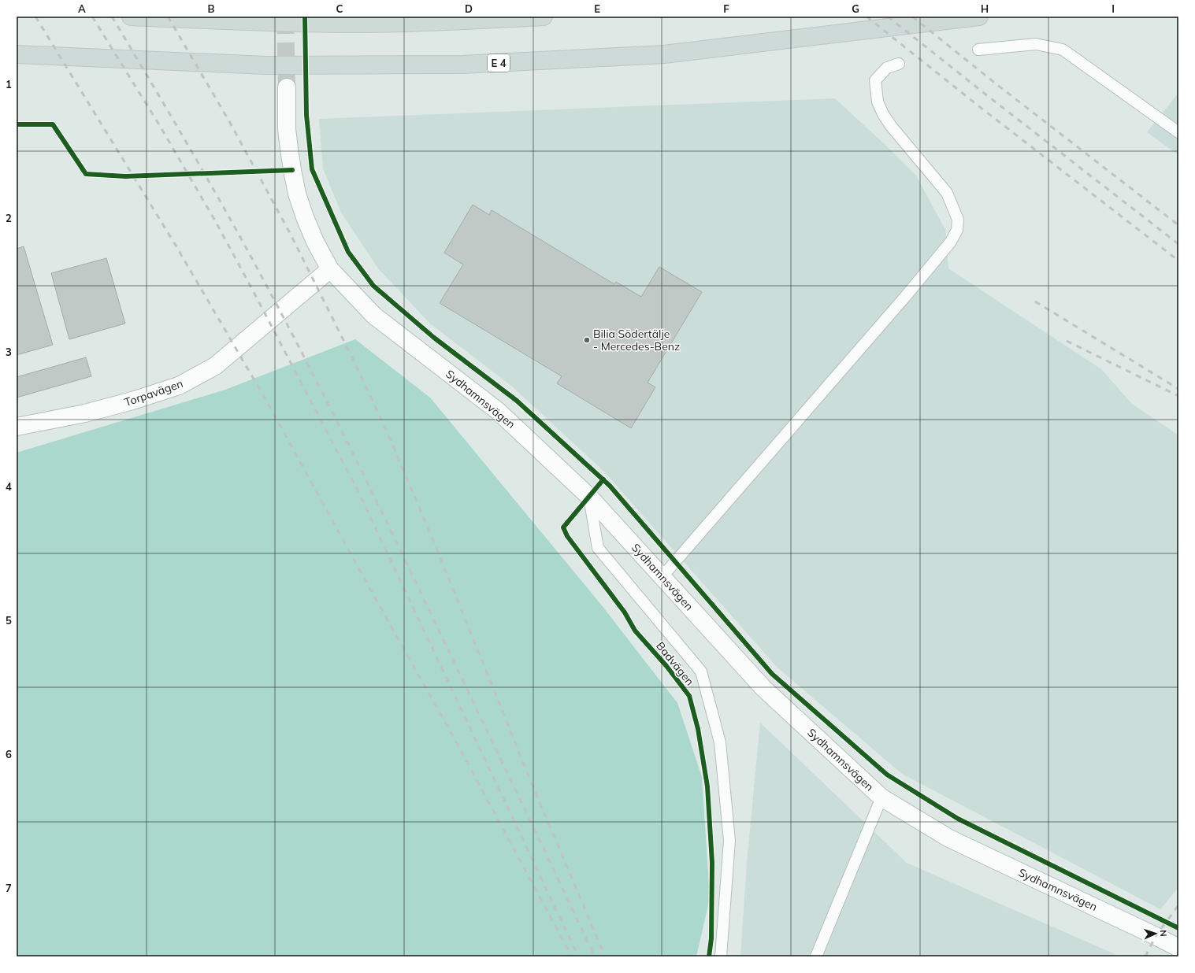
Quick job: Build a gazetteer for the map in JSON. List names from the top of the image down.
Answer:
{
  "streets": {
    "highway": ["E 4"],
    "street": ["Torpavägen", "Sydhamnsvägen"],
    "cycle path": ["Badvägen"]
  },
  "crossings": [
    ["Torpavägen", "Sydhamnsvägen"]
  ],
  "places": ["Bilia Södertälje - Mercedes-Benz"],
  "north": "right",
  "grid": {
    "columns": [
      "A",
      "B",
      "C",
      "D",
      "E",
      "F",
      "G",
      "H",
      "I"
    ],
    "rows": [
      "1",
      "2",
      "3",
      "4",
      "5",
      "6",
      "7"
    ]
  }
}
